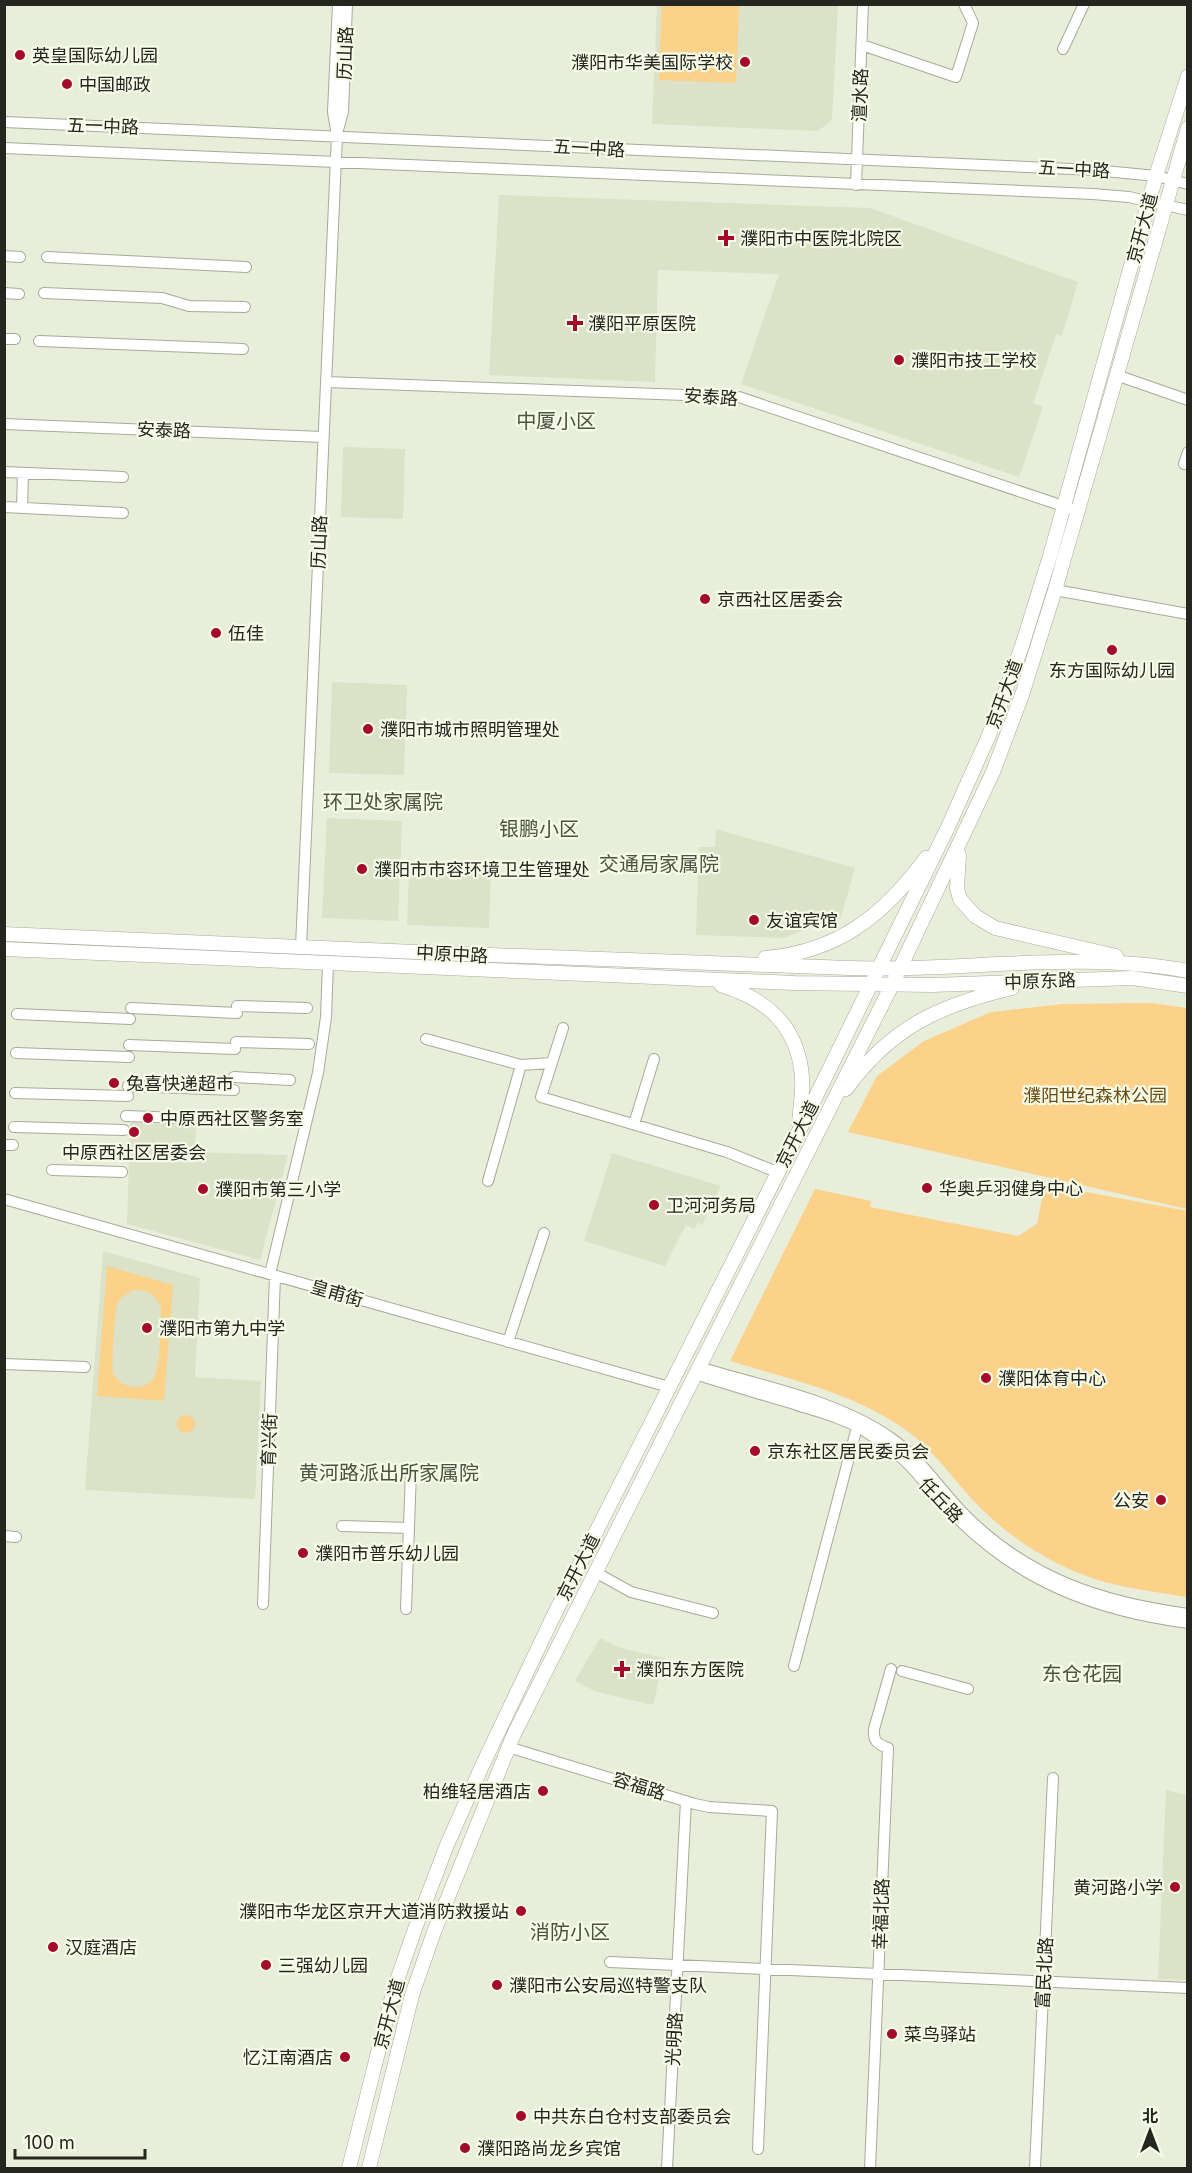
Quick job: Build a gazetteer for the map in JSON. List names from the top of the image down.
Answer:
{
  "streets": {
    "main road": ["京开大道", "中原中路", "中原东路"],
    "street": [
      "历山路",
      "澶水路",
      "五一中路",
      "安泰路",
      "皇甫街",
      "育兴街",
      "任丘路",
      "容福路",
      "幸福北路",
      "富民北路",
      "光明路"
    ]
  },
  "crossings": [
    ["历山路", "五一中路"],
    ["历山路", "安泰路"],
    ["历山路", "中原中路"],
    ["澶水路", "五一中路"],
    ["五一中路", "京开大道"],
    ["京开大道", "安泰路"],
    ["京开大道", "中原中路"],
    ["京开大道", "中原东路"],
    ["京开大道", "皇甫街"],
    ["京开大道", "任丘路"],
    ["京开大道", "容福路"],
    ["中原中路", "中原东路"],
    ["中原中路", "育兴街"],
    ["皇甫街", "育兴街"],
    ["容福路", "光明路"]
  ],
  "districts": [
    "中厦小区",
    "环卫处家属院",
    "银鹏小区",
    "交通局家属院",
    "黄河路派出所家属院",
    "东仓花园",
    "消防小区"
  ],
  "parks": ["濮阳世纪森林公园"],
  "places": {
    "other": [
      "英皇国际幼儿园",
      "濮阳市华美国际学校",
      "中国邮政",
      "濮阳市技工学校",
      "京西社区居委会",
      "伍佳",
      "东方国际幼儿园",
      "濮阳市城市照明管理处",
      "濮阳市市容环境卫生管理处",
      "友谊宾馆",
      "兔喜快递超市",
      "中原西社区警务室",
      "中原西社区居委会",
      "华奥乒羽健身中心",
      "濮阳市第三小学",
      "卫河河务局",
      "濮阳市第九中学",
      "濮阳体育中心",
      "京东社区居民委员会",
      "公安",
      "濮阳市普乐幼儿园",
      "柏维轻居酒店",
      "黄河路小学",
      "濮阳市华龙区京开大道消防救援站",
      "汉庭酒店",
      "三强幼儿园",
      "濮阳市公安局巡特警支队",
      "菜鸟驿站",
      "忆江南酒店",
      "中共东白仓村支部委员会",
      "濮阳路尚龙乡宾馆"
    ],
    "health": ["濮阳市中医院北院区", "濮阳平原医院", "濮阳东方医院"]
  },
  "scale_bar": "100 m",
  "north": "top"
}
